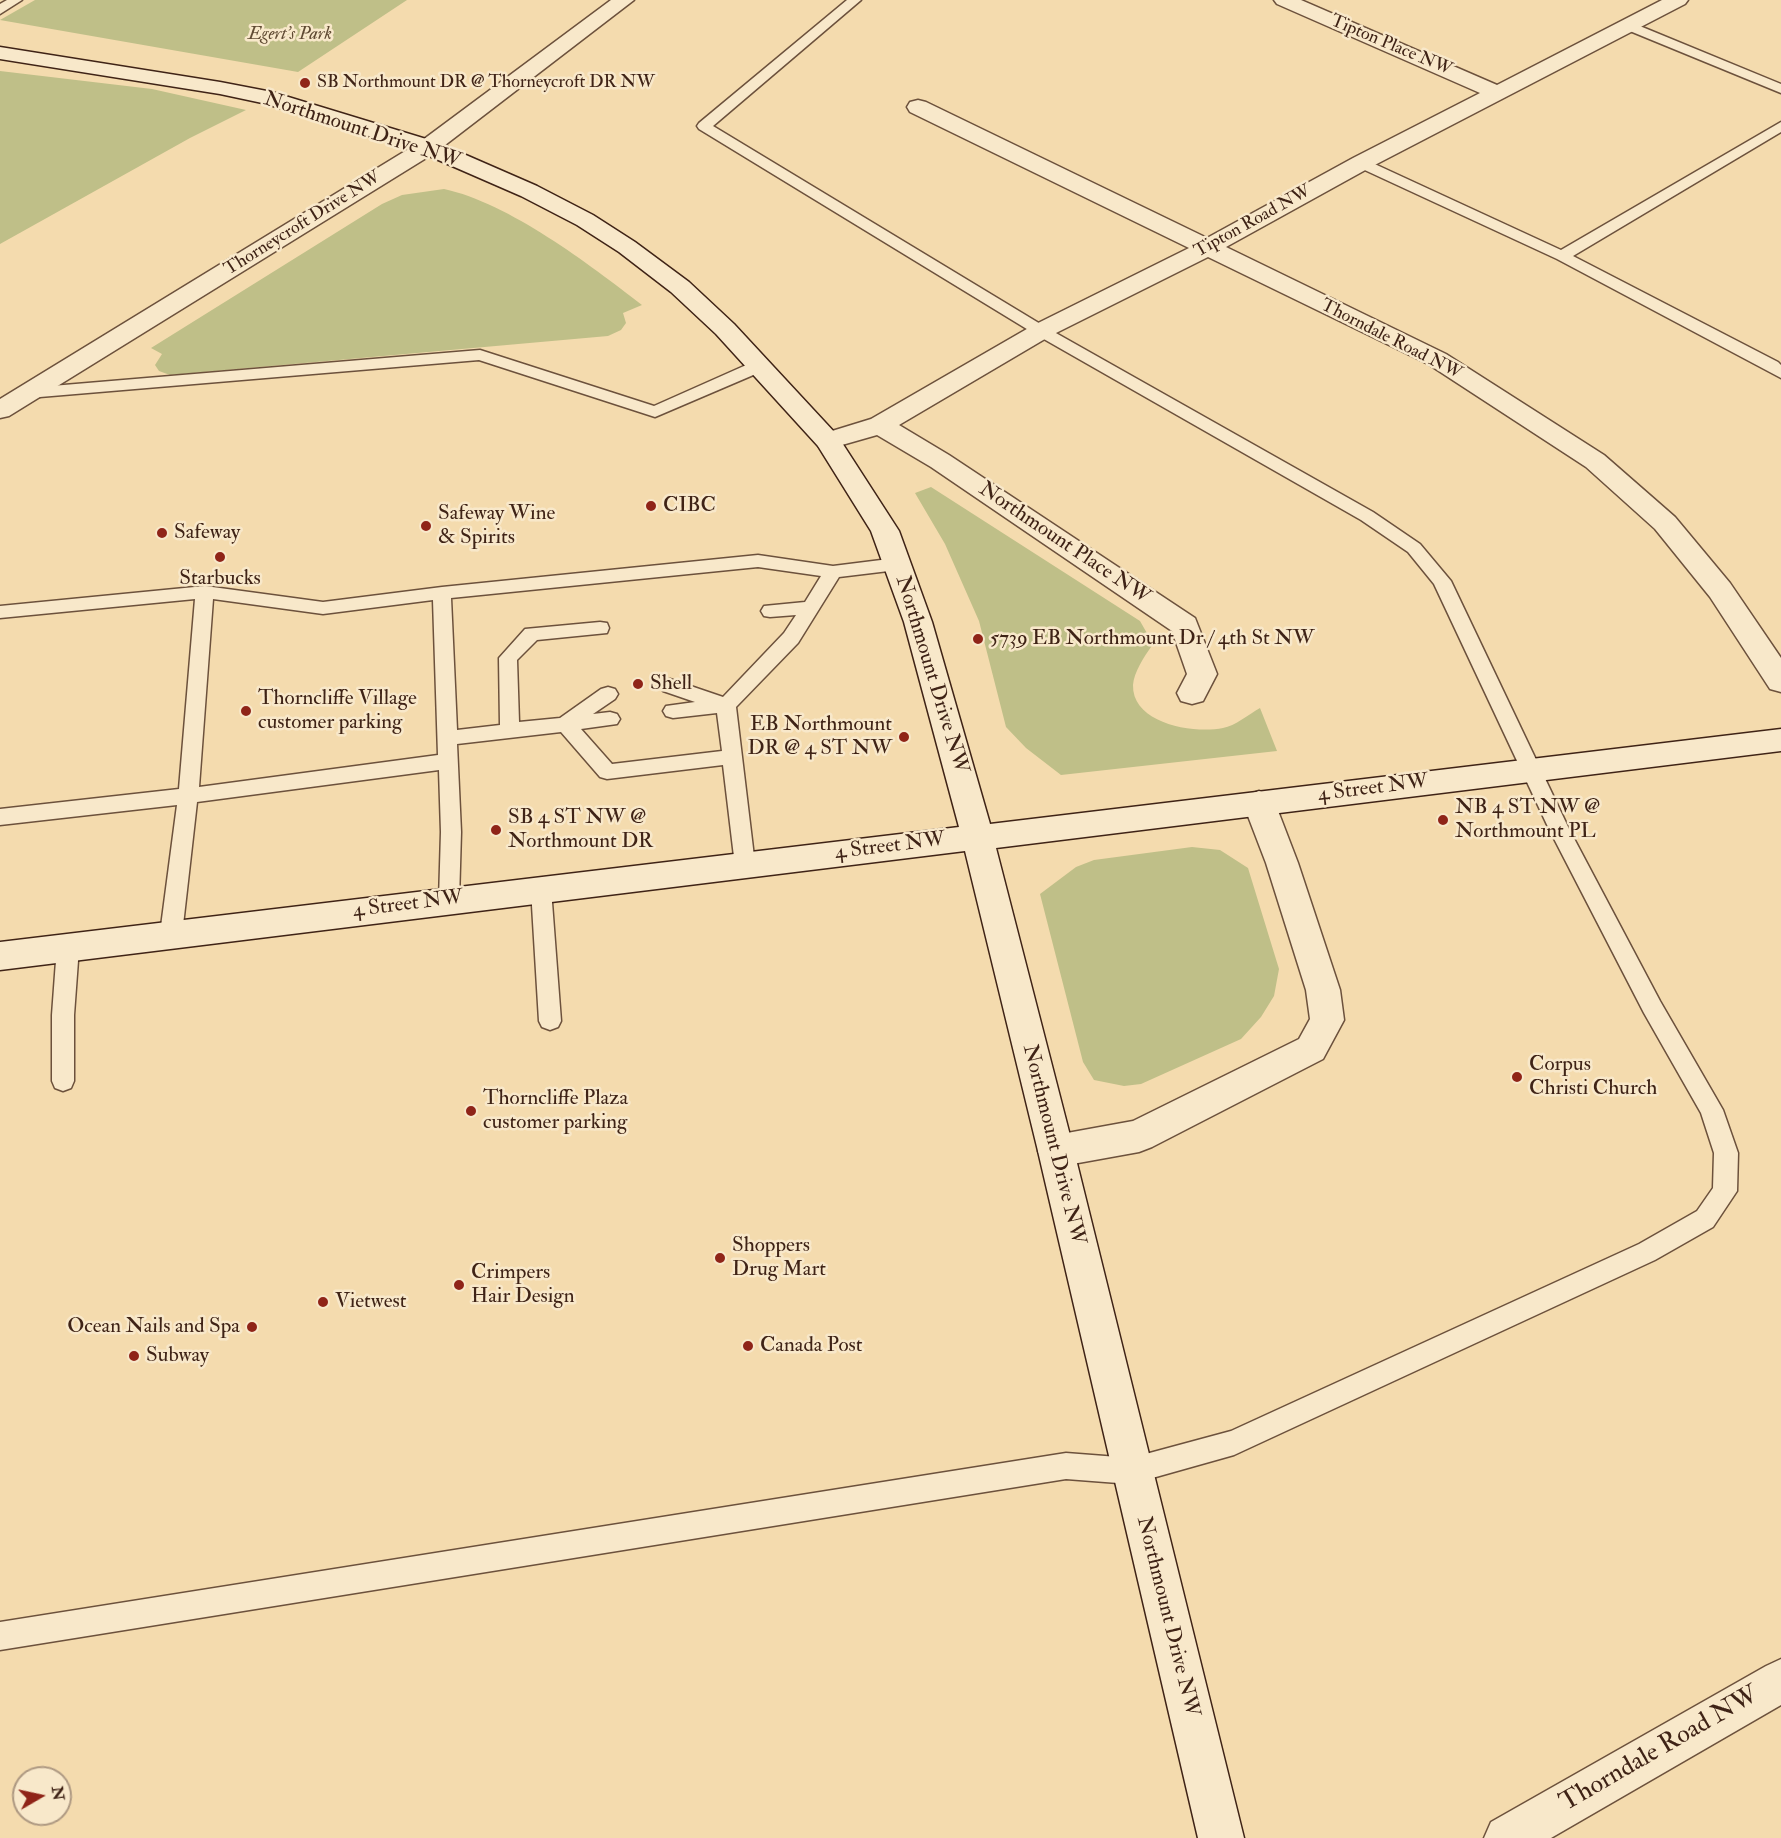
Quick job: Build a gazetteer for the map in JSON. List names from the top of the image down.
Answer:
{
  "streets": {
    "street": [
      "Tipton Place NW",
      "Northmount Drive NW",
      "Tipton Road NW",
      "Thorneycroft Drive NW",
      "Thorndale Road NW",
      "Northmount Place NW",
      "4 Street NW"
    ]
  },
  "crossings": [
    ["Tipton Place NW", "Tipton Road NW"],
    ["Northmount Drive NW", "Tipton Road NW"],
    ["Northmount Drive NW", "Thorneycroft Drive NW"],
    ["Northmount Drive NW", "4 Street NW"],
    ["Tipton Road NW", "Thorndale Road NW"],
    ["Tipton Road NW", "Northmount Place NW"]
  ],
  "parks": ["Egert's Park"],
  "places": [
    "SB Northmount DR @ Thorneycroft DR NW",
    "CIBC",
    "Safeway Wine & Spirits",
    "Safeway",
    "Starbucks",
    "5739 EB Northmount Dr / 4th St NW",
    "Shell",
    "Thorncliffe Village customer parking",
    "EB Northmount DR @ 4 ST NW",
    "NB 4 ST NW @ Northmount PL",
    "SB 4 ST NW @ Northmount DR",
    "Corpus Christi Church",
    "Thorncliffe Plaza customer parking",
    "Shoppers Drug Mart",
    "Crimpers Hair Design",
    "Vietwest",
    "Ocean Nails and Spa",
    "Canada Post",
    "Subway"
  ],
  "north": "right"
}
